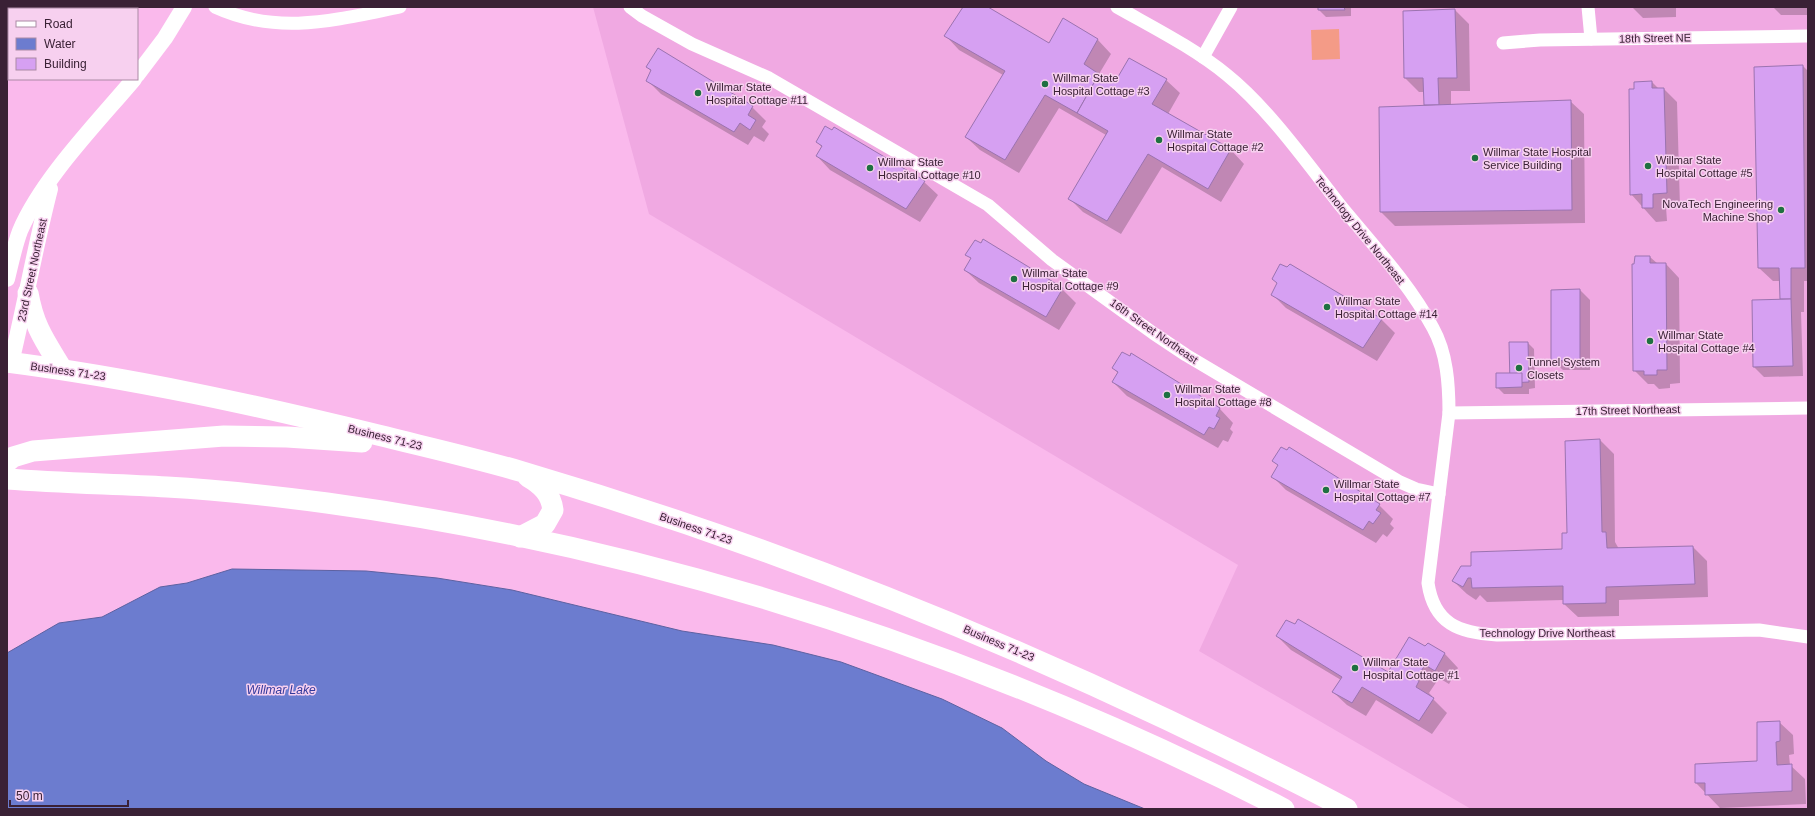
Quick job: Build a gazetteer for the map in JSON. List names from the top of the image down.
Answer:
{
  "streets": {
    "highway": ["Business 71-23"],
    "street": [
      "18th Street NE",
      "Technology Drive Northeast",
      "23rd Street Northeast",
      "16th Street Northeast",
      "17th Street Northeast"
    ]
  },
  "crossings": [
    ["Technology Drive Northeast", "16th Street Northeast"],
    ["Technology Drive Northeast", "17th Street Northeast"],
    ["23rd Street Northeast", "Business 71-23"]
  ],
  "water": ["Willmar Lake"],
  "places": [
    "Willmar State Hospital Cottage #3",
    "Willmar State Hospital Cottage #11",
    "Willmar State Hospital Cottage #2",
    "Willmar State Hospital Service Building",
    "Willmar State Hospital Cottage #5",
    "Willmar State Hospital Cottage #10",
    "NovaTech Engineering Machine Shop",
    "Willmar State Hospital Cottage #9",
    "Willmar State Hospital Cottage #14",
    "Willmar State Hospital Cottage #4",
    "Tunnel System Closets",
    "Willmar State Hospital Cottage #8",
    "Willmar State Hospital Cottage #7",
    "Willmar State Hospital Cottage #1"
  ],
  "legend": ["Road", "Water", "Building"],
  "scale_bar": "50 m"
}
